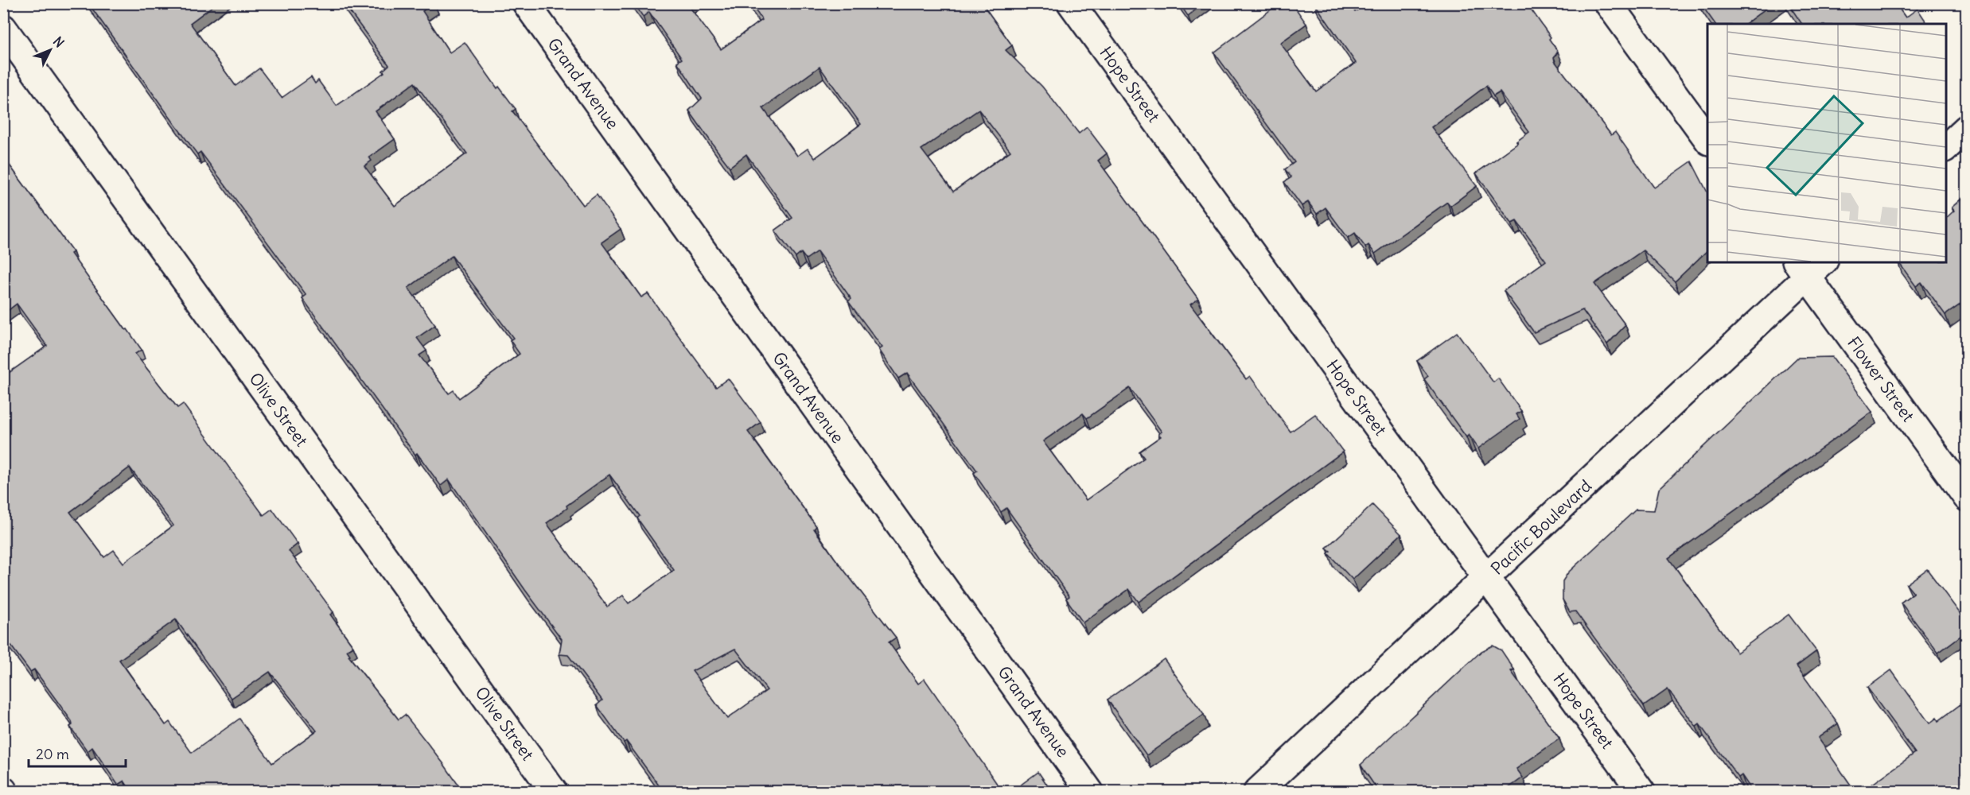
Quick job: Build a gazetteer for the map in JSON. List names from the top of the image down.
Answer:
{
  "streets": {
    "street": [
      "Grand Avenue",
      "Hope Street",
      "Flower Street",
      "Olive Street",
      "Pacific Boulevard"
    ]
  },
  "crossings": [
    ["Hope Street", "Pacific Boulevard"],
    ["Flower Street", "Pacific Boulevard"]
  ],
  "scale_bar": "20 m",
  "north": "top right"
}
